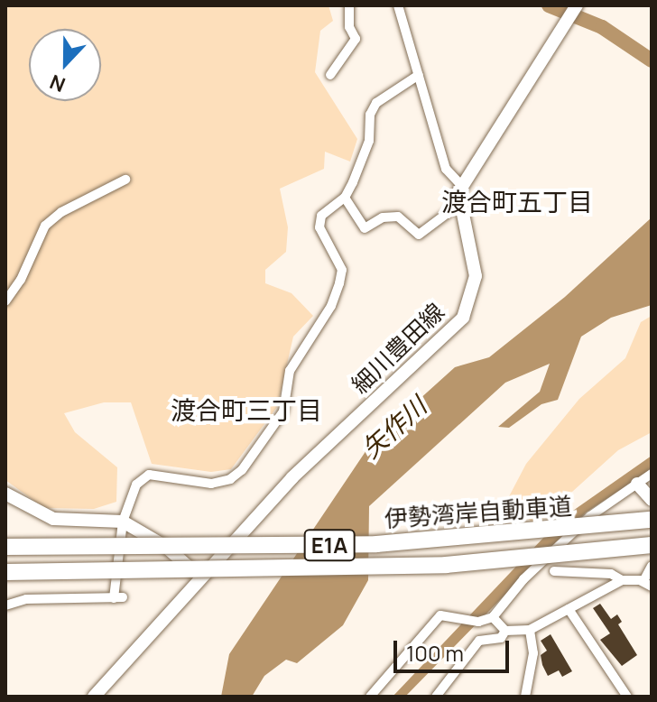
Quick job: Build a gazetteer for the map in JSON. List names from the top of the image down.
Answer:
{
  "streets": {
    "highway": ["伊勢湾岸自動車道", "E1A"],
    "main road": ["細川豊田線"]
  },
  "districts": ["渡合町五丁目", "渡合町三丁目"],
  "water": ["矢作川"],
  "scale_bar": "100 m",
  "north": "bottom"
}
